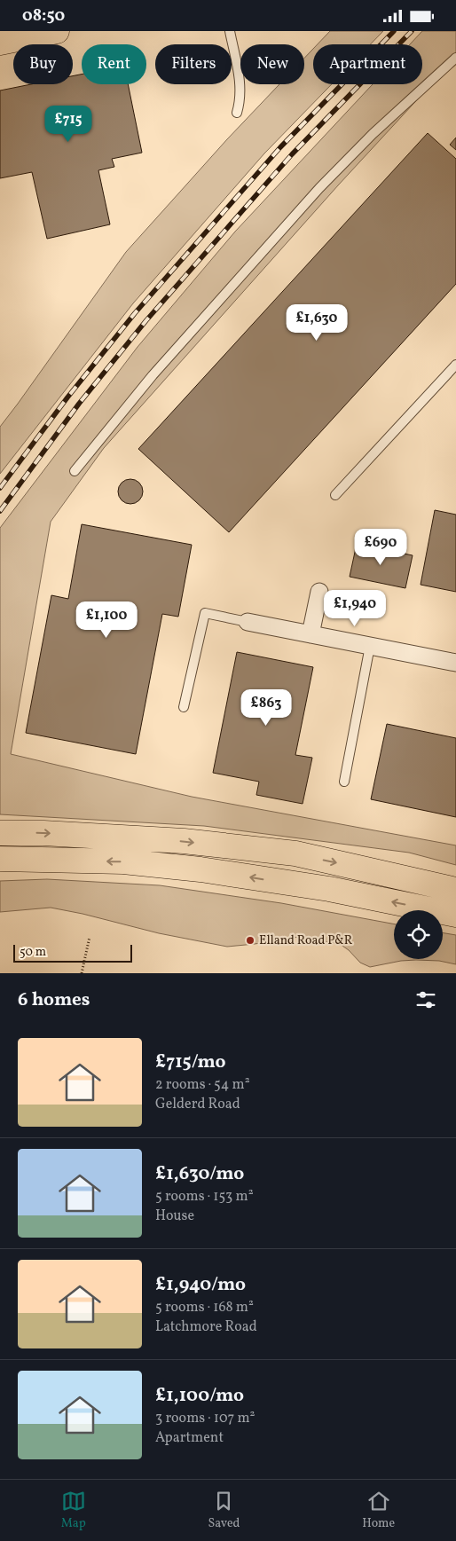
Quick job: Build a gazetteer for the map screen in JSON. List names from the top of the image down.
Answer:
{
  "places": ["Elland Road P&R"],
  "scale_bar": "50 m",
  "page": {
    "status": "08:50",
    "chip": [
      "Buy",
      "Rent",
      "Filters",
      "New",
      "Apartment"
    ],
    "price": [
      "£715",
      "£1,630",
      "£690",
      "£1,940",
      "£1,100",
      "£863"
    ],
    "scale": "50 m",
    "heading": "6 homes",
    "list": [
      {
        "name": "£715/mo",
        "note": "2 rooms · 54 m² · Gelderd Road"
      },
      {
        "name": "£1,630/mo",
        "note": "5 rooms · 153 m² · House"
      },
      {
        "name": "£1,940/mo",
        "note": "5 rooms · 168 m² · Latchmore Road"
      },
      {
        "name": "£1,100/mo",
        "note": "3 rooms · 107 m² · Apartment"
      }
    ],
    "tabs": ["Map", "Saved", "Home"]
  }
}
